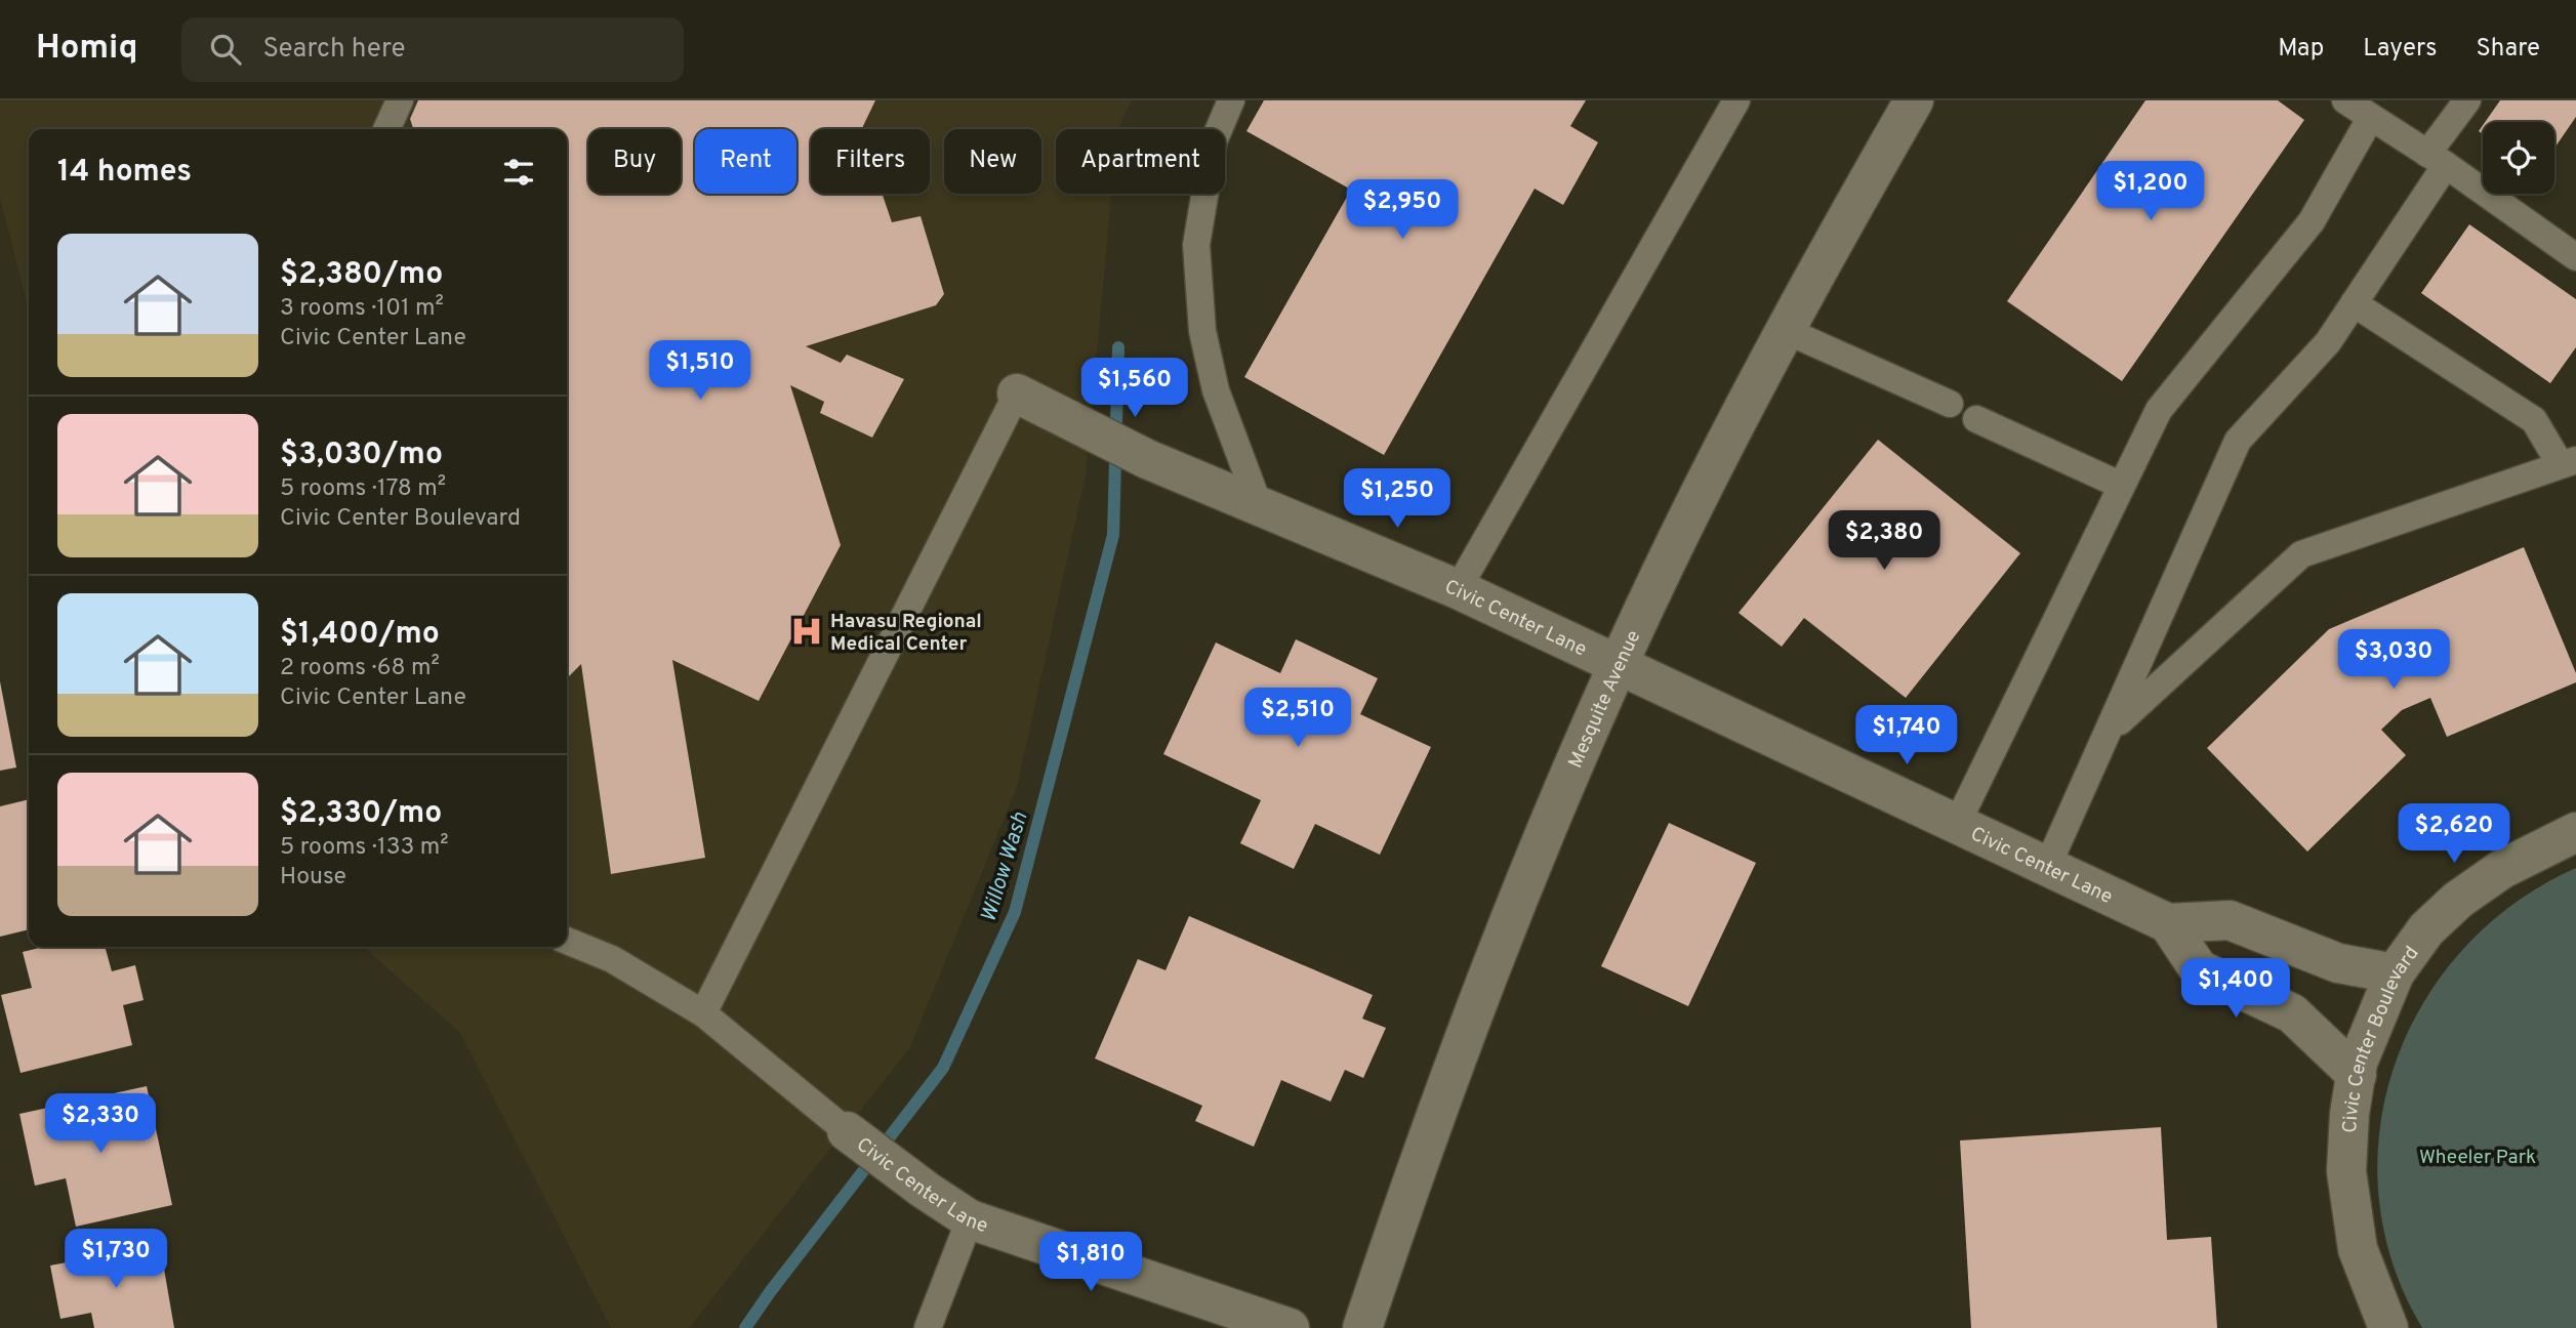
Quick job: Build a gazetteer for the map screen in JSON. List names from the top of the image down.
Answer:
{
  "streets": {
    "street": ["Civic Center Lane", "Mesquite Avenue", "Civic Center Boulevard"]
  },
  "crossings": [
    ["Civic Center Lane", "Mesquite Avenue"],
    ["Civic Center Lane", "Civic Center Boulevard"]
  ],
  "water": ["Willow Wash"],
  "parks": ["Wheeler Park"],
  "places": {
    "hospital": ["Havasu Regional Medical Center"]
  },
  "page": {
    "header": "Homiq",
    "search": "Search here",
    "nav": ["Map", "Layers", "Share"],
    "chip": [
      "Buy",
      "Rent",
      "Filters",
      "New",
      "Apartment"
    ],
    "heading": "14 homes",
    "price": [
      "$1,200",
      "$2,950",
      "$1,510",
      "$1,560",
      "$1,250",
      "$2,380",
      "$3,030",
      "$2,510",
      "$1,740",
      "$2,620",
      "$1,400",
      "$2,330",
      "$1,730",
      "$1,810"
    ],
    "list": [
      {
        "name": "$2,380/mo",
        "note": "3 rooms · 101 m² · Civic Center Lane"
      },
      {
        "name": "$3,030/mo",
        "note": "5 rooms · 178 m² · Civic Center Boulevard"
      },
      {
        "name": "$1,400/mo",
        "note": "2 rooms · 68 m² · Civic Center Lane"
      },
      {
        "name": "$2,330/mo",
        "note": "5 rooms · 133 m² · House"
      }
    ]
  }
}
